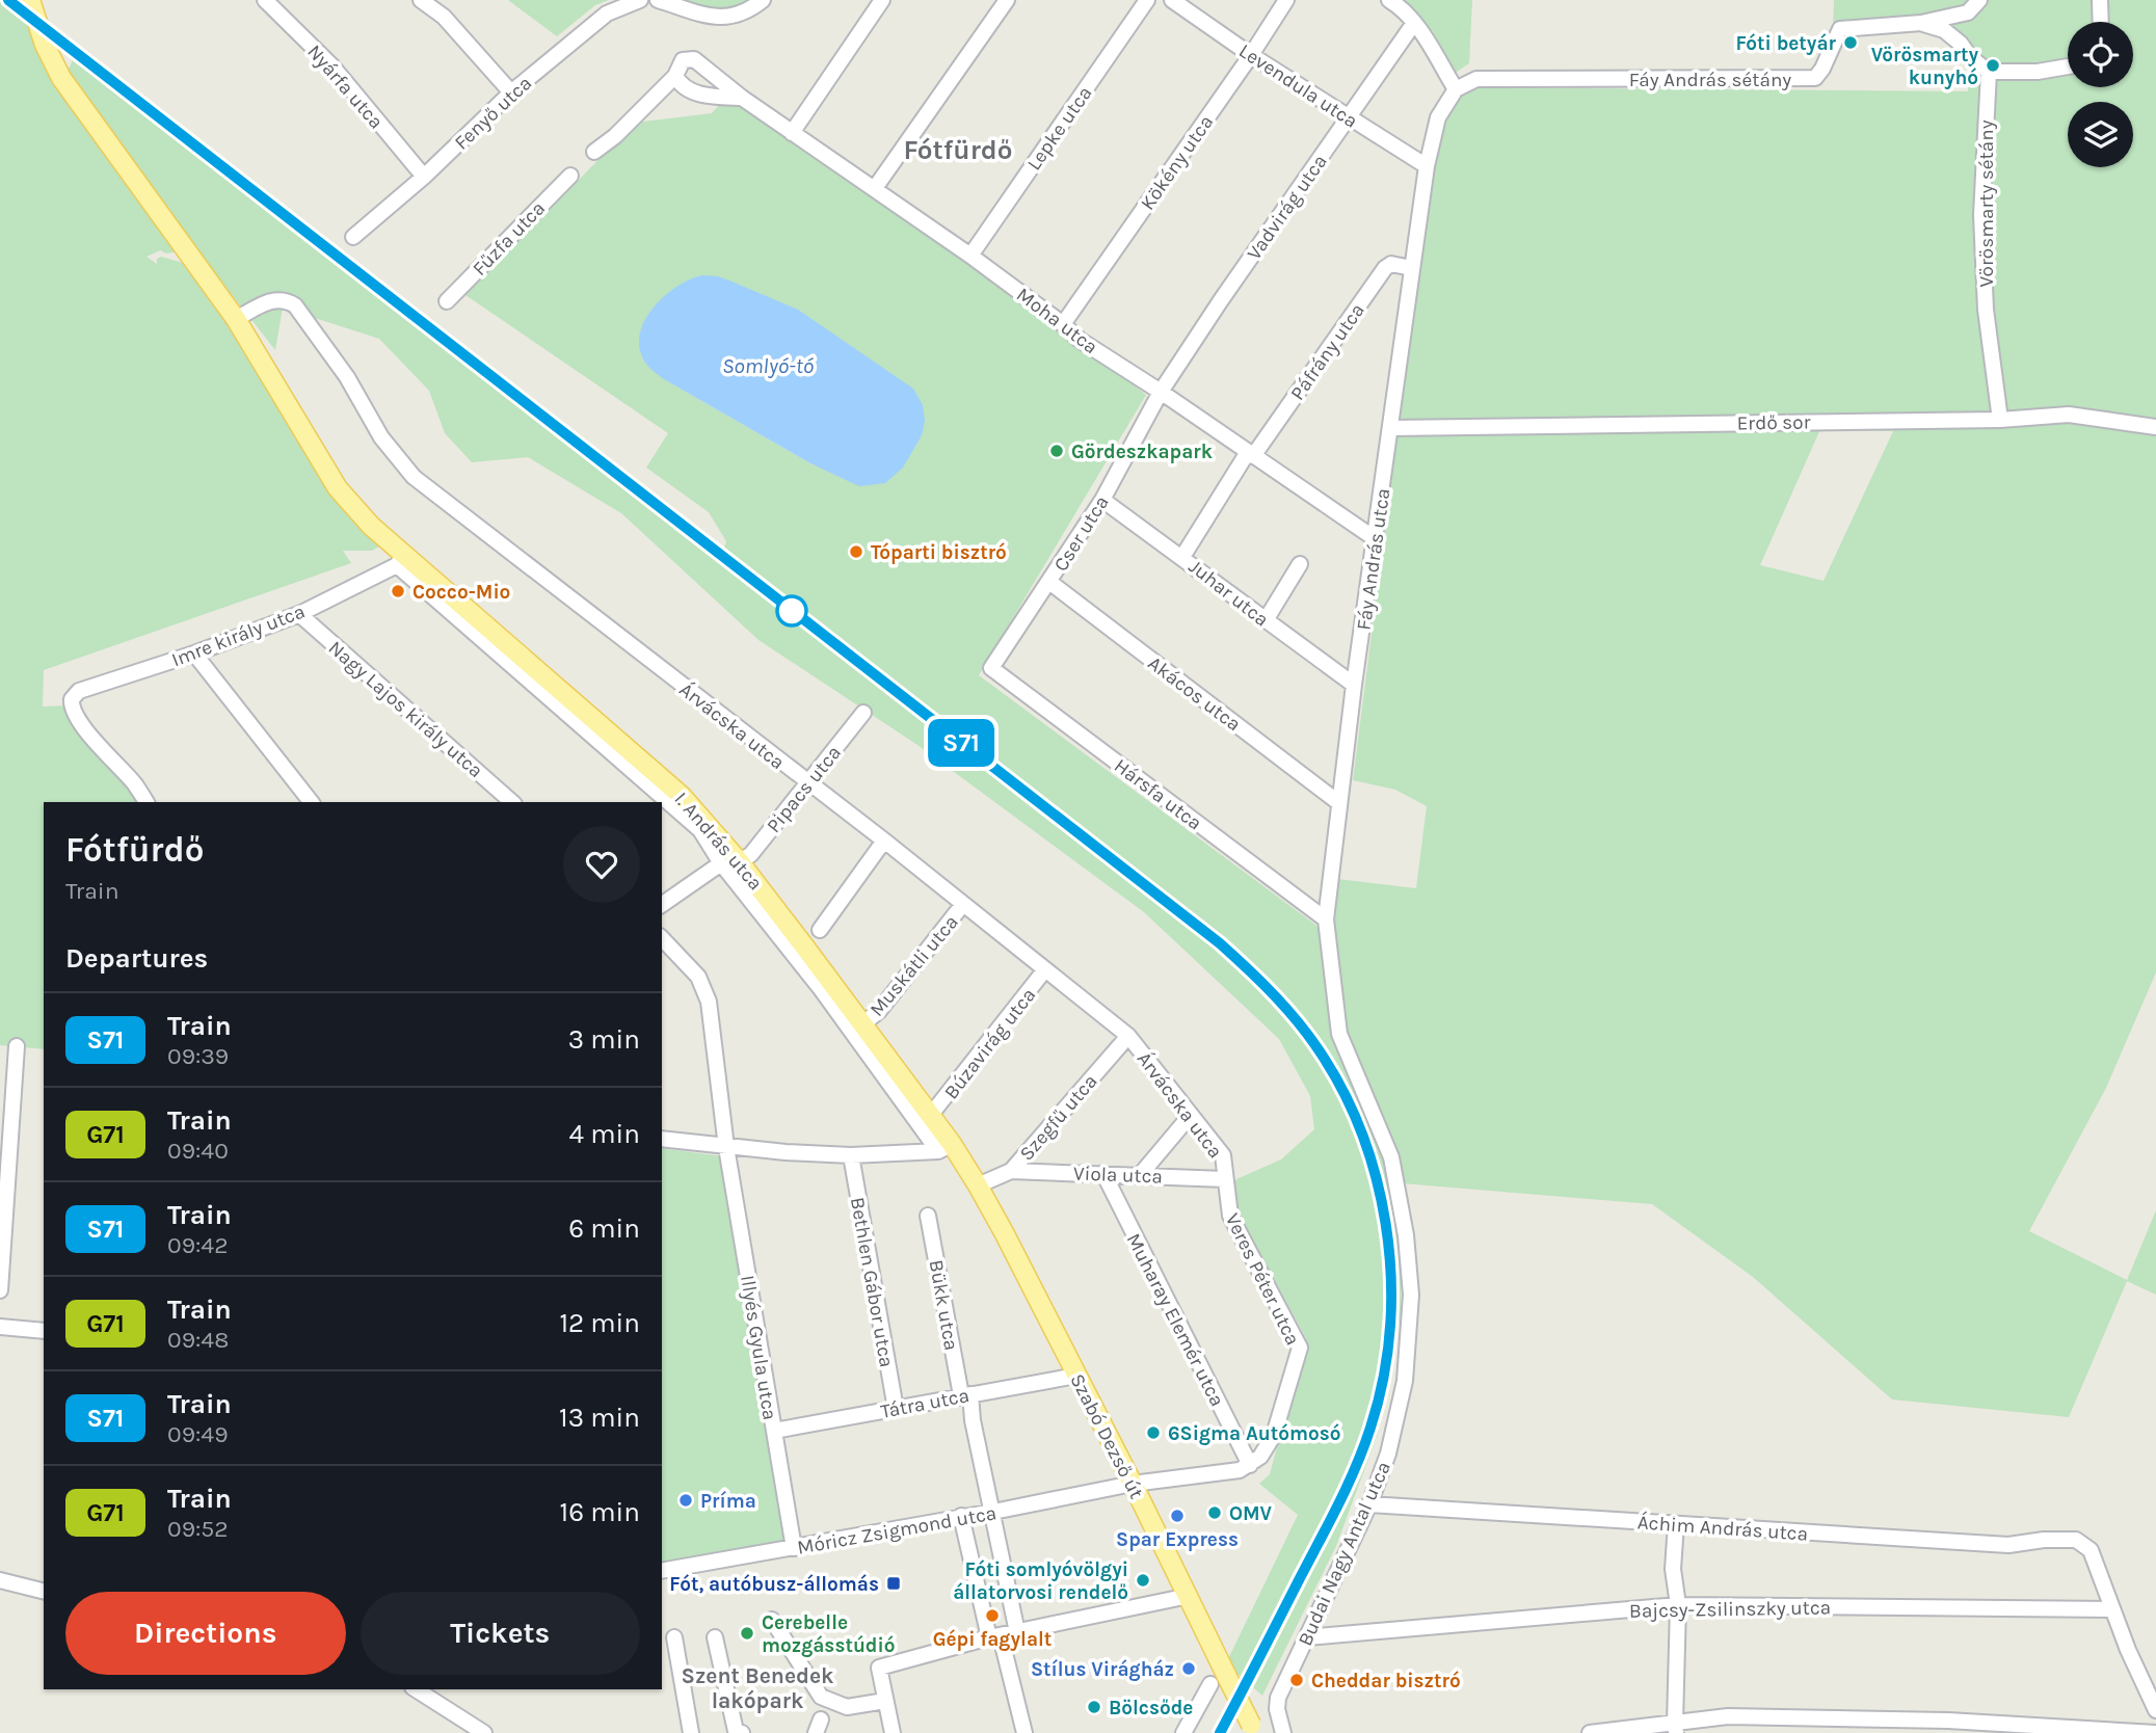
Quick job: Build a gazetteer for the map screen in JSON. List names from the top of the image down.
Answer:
{
  "streets": {
    "main road": ["I. András utca", "Szabó Dezső út"],
    "street": [
      "Fáy András sétány",
      "Levendula utca",
      "Nyárfa utca",
      "Fenyő utca",
      "Lepke utca",
      "Kökény utca",
      "Vörösmarty sétány",
      "Vadvirág utca",
      "Fűzfa utca",
      "Moha utca",
      "Páfrány utca",
      "Erdő sor",
      "Cser utca",
      "Fáy András utca",
      "Juhar utca",
      "Imre király utca",
      "Akácos utca",
      "Nagy Lajos király utca",
      "Árvácska utca",
      "Pipacs utca",
      "Hársfa utca",
      "Muskátli utca",
      "Búzavirág utca",
      "Szegfű utca",
      "Viola utca",
      "Veres Péter utca",
      "Bethlen Gábor utca",
      "Bükk utca",
      "Muharay Elemér utca",
      "Illyés Gyula utca",
      "Tátra utca",
      "Áchim András utca",
      "Móricz Zsigmond utca",
      "Budai Nagy Antal utca",
      "Bajcsy-Zsilinszky utca"
    ]
  },
  "crossings": [
    ["Fáy András sétány", "Fáy András utca"],
    ["Levendula utca", "Kökény utca"],
    ["Levendula utca", "Vadvirág utca"],
    ["Levendula utca", "Fáy András utca"],
    ["Nyárfa utca", "Fenyő utca"],
    ["Lepke utca", "Moha utca"],
    ["Kökény utca", "Moha utca"],
    ["Vörösmarty sétány", "Erdő sor"],
    ["Vadvirág utca", "Moha utca"],
    ["Vadvirág utca", "Cser utca"],
    ["Moha utca", "Páfrány utca"],
    ["Moha utca", "Cser utca"],
    ["Moha utca", "Fáy András utca"],
    ["Páfrány utca", "Fáy András utca"],
    ["Erdő sor", "Fáy András utca"],
    ["Cser utca", "Juhar utca"],
    ["Cser utca", "Akácos utca"],
    ["Cser utca", "Hársfa utca"],
    ["Fáy András utca", "Juhar utca"],
    ["Fáy András utca", "Akácos utca"],
    ["Fáy András utca", "Hársfa utca"],
    ["Fáy András utca", "Budai Nagy Antal utca"],
    ["Imre király utca", "Nagy Lajos király utca"],
    ["Imre király utca", "I. András utca"],
    ["Árvácska utca", "Pipacs utca"],
    ["Árvácska utca", "Muskátli utca"],
    ["Árvácska utca", "Búzavirág utca"],
    ["Árvácska utca", "Szegfű utca"],
    ["Árvácska utca", "Viola utca"],
    ["Árvácska utca", "Veres Péter utca"],
    ["Pipacs utca", "I. András utca"],
    ["I. András utca", "Muskátli utca"],
    ["I. András utca", "Búzavirág utca"],
    ["I. András utca", "Szabó Dezső út"],
    ["Szegfű utca", "Viola utca"],
    ["Szegfű utca", "Szabó Dezső út"],
    ["Viola utca", "Veres Péter utca"],
    ["Viola utca", "Muharay Elemér utca"],
    ["Veres Péter utca", "Muharay Elemér utca"],
    ["Bethlen Gábor utca", "Tátra utca"],
    ["Bükk utca", "Tátra utca"],
    ["Bükk utca", "Móricz Zsigmond utca"],
    ["Illyés Gyula utca", "Tátra utca"],
    ["Illyés Gyula utca", "Móricz Zsigmond utca"],
    ["Tátra utca", "Szabó Dezső út"],
    ["Szabó Dezső út", "Móricz Zsigmond utca"],
    ["Áchim András utca", "Budai Nagy Antal utca"],
    ["Áchim András utca", "Bajcsy-Zsilinszky utca"],
    ["Budai Nagy Antal utca", "Bajcsy-Zsilinszky utca"]
  ],
  "districts": ["Fótfürdő", "Szent Benedek lakópark"],
  "water": ["Somlyó-tó"],
  "places": {
    "other": [
      "Fóti betyár",
      "Vörösmarty kunyhó",
      "Gördeszkapark",
      "Tóparti bisztró",
      "Cocco-Mio",
      "6Sigma Autómosó",
      "Príma",
      "OMV",
      "Spar Express",
      "Fóti somlyóvölgyi állatorvosi rendelő",
      "Gépi fagylalt",
      "Cerebelle mozgásstúdió",
      "Stílus Virágház",
      "Cheddar bisztró",
      "Bölcsőde"
    ],
    "transit": ["Fót, autóbusz-állomás"]
  },
  "page": {
    "on_map": "S71",
    "heading": [
      ["Fótfürdő", "Train"],
      "Departures"
    ],
    "list": [
      {
        "mark": "S71",
        "name": "Train",
        "note": "09:39",
        "value": "3 min"
      },
      {
        "mark": "G71",
        "name": "Train",
        "note": "09:40",
        "value": "4 min"
      },
      {
        "mark": "S71",
        "name": "Train",
        "note": "09:42",
        "value": "6 min"
      },
      {
        "mark": "G71",
        "name": "Train",
        "note": "09:48",
        "value": "12 min"
      },
      {
        "mark": "S71",
        "name": "Train",
        "note": "09:49",
        "value": "13 min"
      },
      {
        "mark": "G71",
        "name": "Train",
        "note": "09:52",
        "value": "16 min"
      }
    ],
    "buttons": ["Directions", "Tickets"]
  }
}
